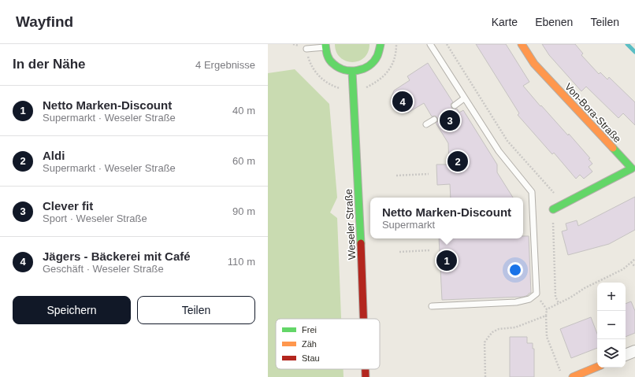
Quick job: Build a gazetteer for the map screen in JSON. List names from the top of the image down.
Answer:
{
  "streets": {
    "street": ["Von-Bora-Straße", "Weseler Straße"]
  },
  "legend": ["Frei", "Zäh", "Stau"],
  "page": {
    "header": "Wayfind",
    "nav": ["Karte", "Ebenen", "Teilen"],
    "heading": ["In der Nähe", "4 Ergebnisse"],
    "list": [
      {
        "mark": "1",
        "name": "Netto Marken-Discount",
        "note": "Supermarkt · Weseler Straße",
        "value": "40 m"
      },
      {
        "mark": "2",
        "name": "Aldi",
        "note": "Supermarkt · Weseler Straße",
        "value": "60 m"
      },
      {
        "mark": "3",
        "name": "Clever fit",
        "note": "Sport · Weseler Straße",
        "value": "90 m"
      },
      {
        "mark": "4",
        "name": "Jägers - Bäckerei mit Café",
        "note": "Geschäft · Weseler Straße",
        "value": "110 m"
      }
    ],
    "pins": [
      "4",
      "3",
      "2",
      "1"
    ],
    "popup": ["Netto Marken-Discount", "Supermarkt"],
    "map_buttons": ["+", "−"],
    "buttons": ["Speichern", "Teilen"]
  }
}
